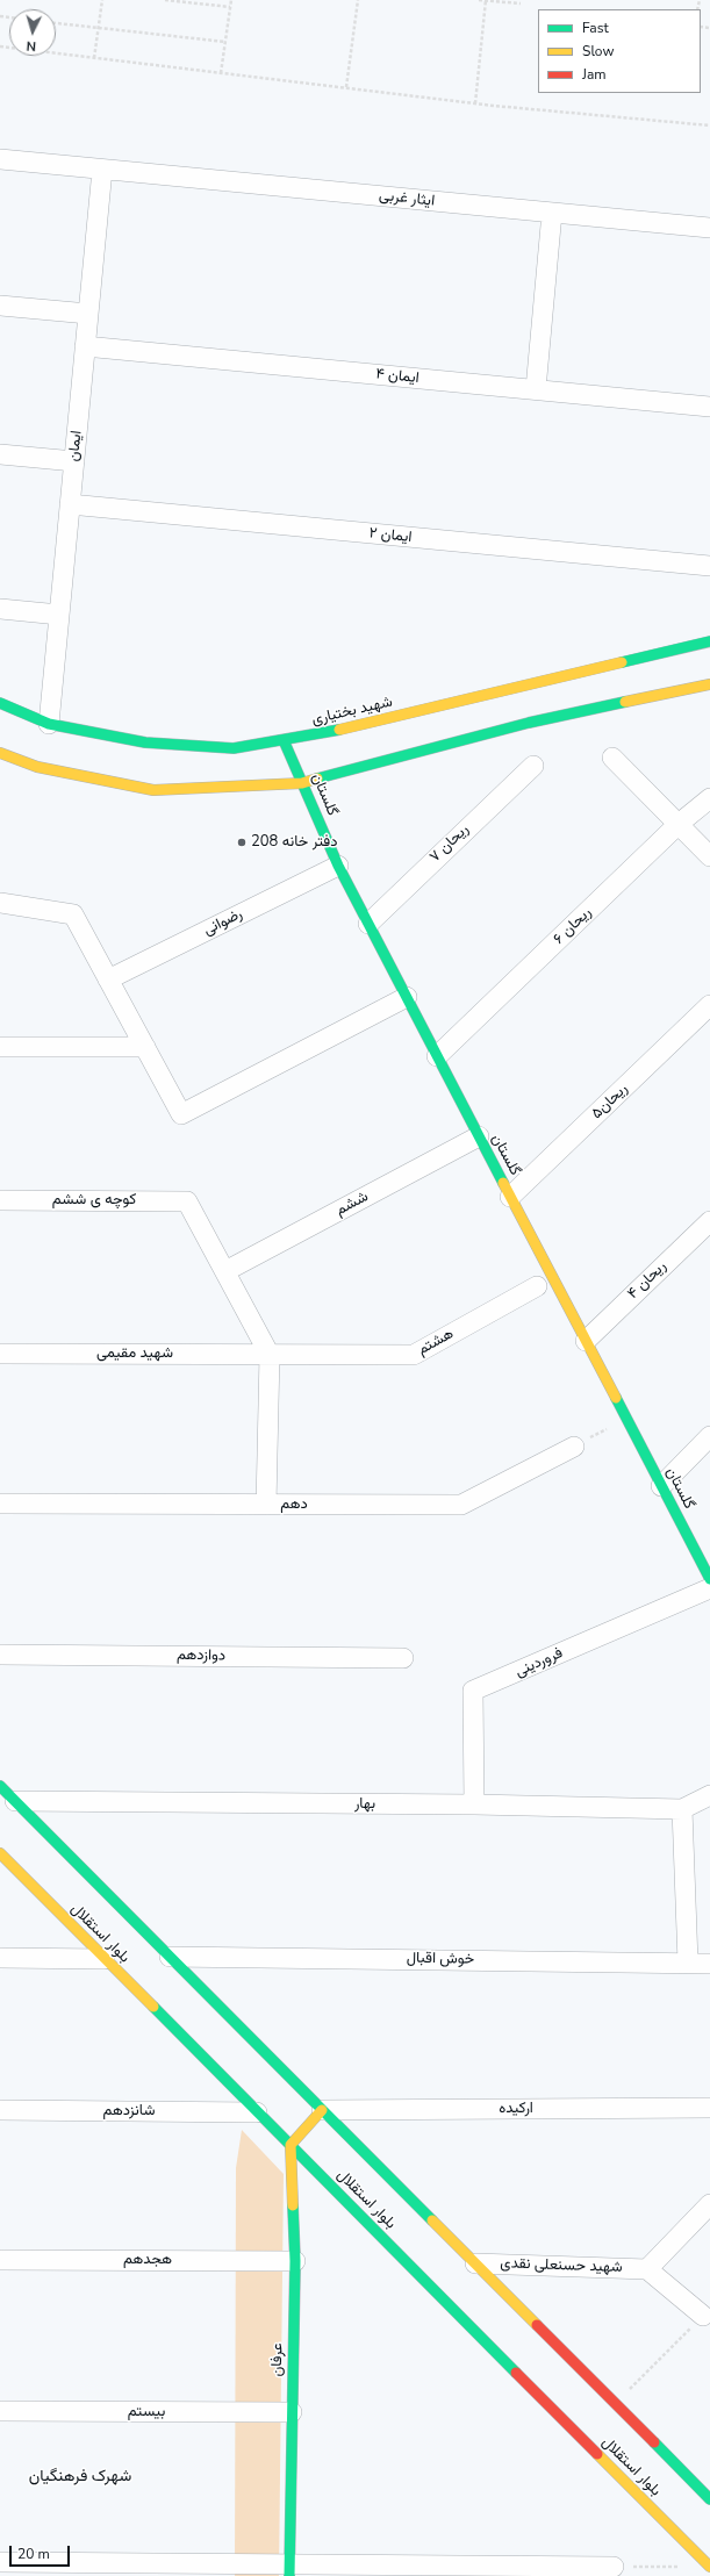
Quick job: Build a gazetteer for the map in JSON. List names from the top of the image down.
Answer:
{
  "streets": {
    "main road": [
      "شهید بختیاری",
      "گلستان",
      "بلوار استقلال",
      "عرفان"
    ],
    "street": [
      "ایثار غربی",
      "ایمان ۴",
      "ایمان",
      "ایمان ۲",
      "ریحان ۷",
      "رضوانی",
      "ریحان ۶",
      "ریحان۵",
      "کوچه ی ششم",
      "ششم",
      "ریحان ۴",
      "هشتم",
      "شهید مقیمی",
      "دهم",
      "دوازدهم",
      "فروردینی",
      "بهار",
      "خوش اقبال",
      "ارکیده",
      "شانزدهم",
      "هجدهم",
      "شهید حسنعلی نقدی",
      "بیستم"
    ]
  },
  "crossings": [
    ["ایثار غربی", "ایمان"],
    ["ایمان ۴", "ایمان"],
    ["ایمان", "ایمان ۲"],
    ["ایمان", "شهید بختیاری"],
    ["شهید بختیاری", "گلستان"],
    ["گلستان", "ریحان ۷"],
    ["گلستان", "رضوانی"],
    ["گلستان", "ریحان ۶"],
    ["گلستان", "ریحان۵"],
    ["گلستان", "ششم"],
    ["گلستان", "ریحان ۴"],
    ["کوچه ی ششم", "ششم"],
    ["هشتم", "شهید مقیمی"],
    ["فروردینی", "بهار"],
    ["بلوار استقلال", "شانزدهم"],
    ["بلوار استقلال", "عرفان"],
    ["هجدهم", "عرفان"],
    ["عرفان", "بیستم"]
  ],
  "districts": ["شهرک فرهنگیان"],
  "places": ["دفتر خانه 208"],
  "legend": ["Fast", "Slow", "Jam"],
  "scale_bar": "20 m",
  "north": "bottom"
}
